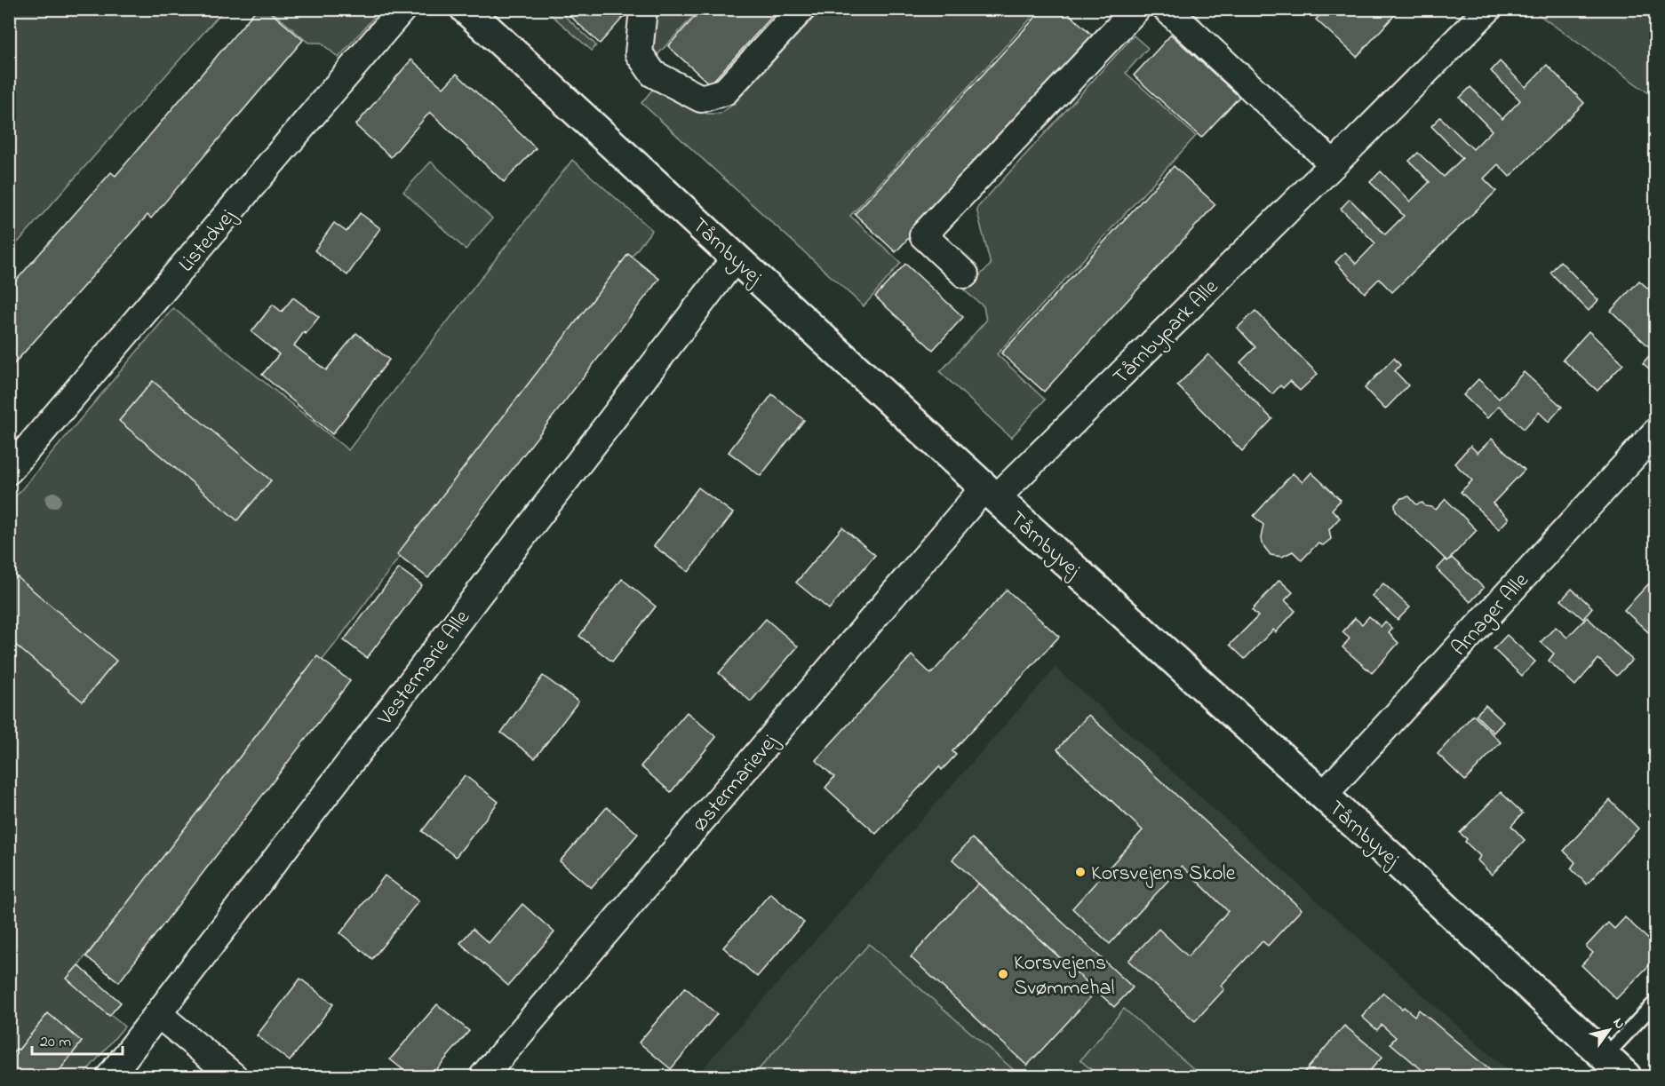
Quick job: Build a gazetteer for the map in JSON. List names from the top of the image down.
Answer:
{
  "streets": {
    "street": [
      "Listedvej",
      "Tårnbyvej",
      "Tårnbypark Alle",
      "Arnager Alle",
      "Vestermarie Alle",
      "Østermarievej"
    ]
  },
  "crossings": [
    ["Tårnbyvej", "Tårnbypark Alle"],
    ["Tårnbyvej", "Arnager Alle"],
    ["Tårnbyvej", "Vestermarie Alle"],
    ["Tårnbyvej", "Østermarievej"],
    ["Tårnbypark Alle", "Østermarievej"]
  ],
  "places": ["Korsvejens Skole", "Korsvejens Svømmehal"],
  "scale_bar": "20 m",
  "north": "top right"
}
